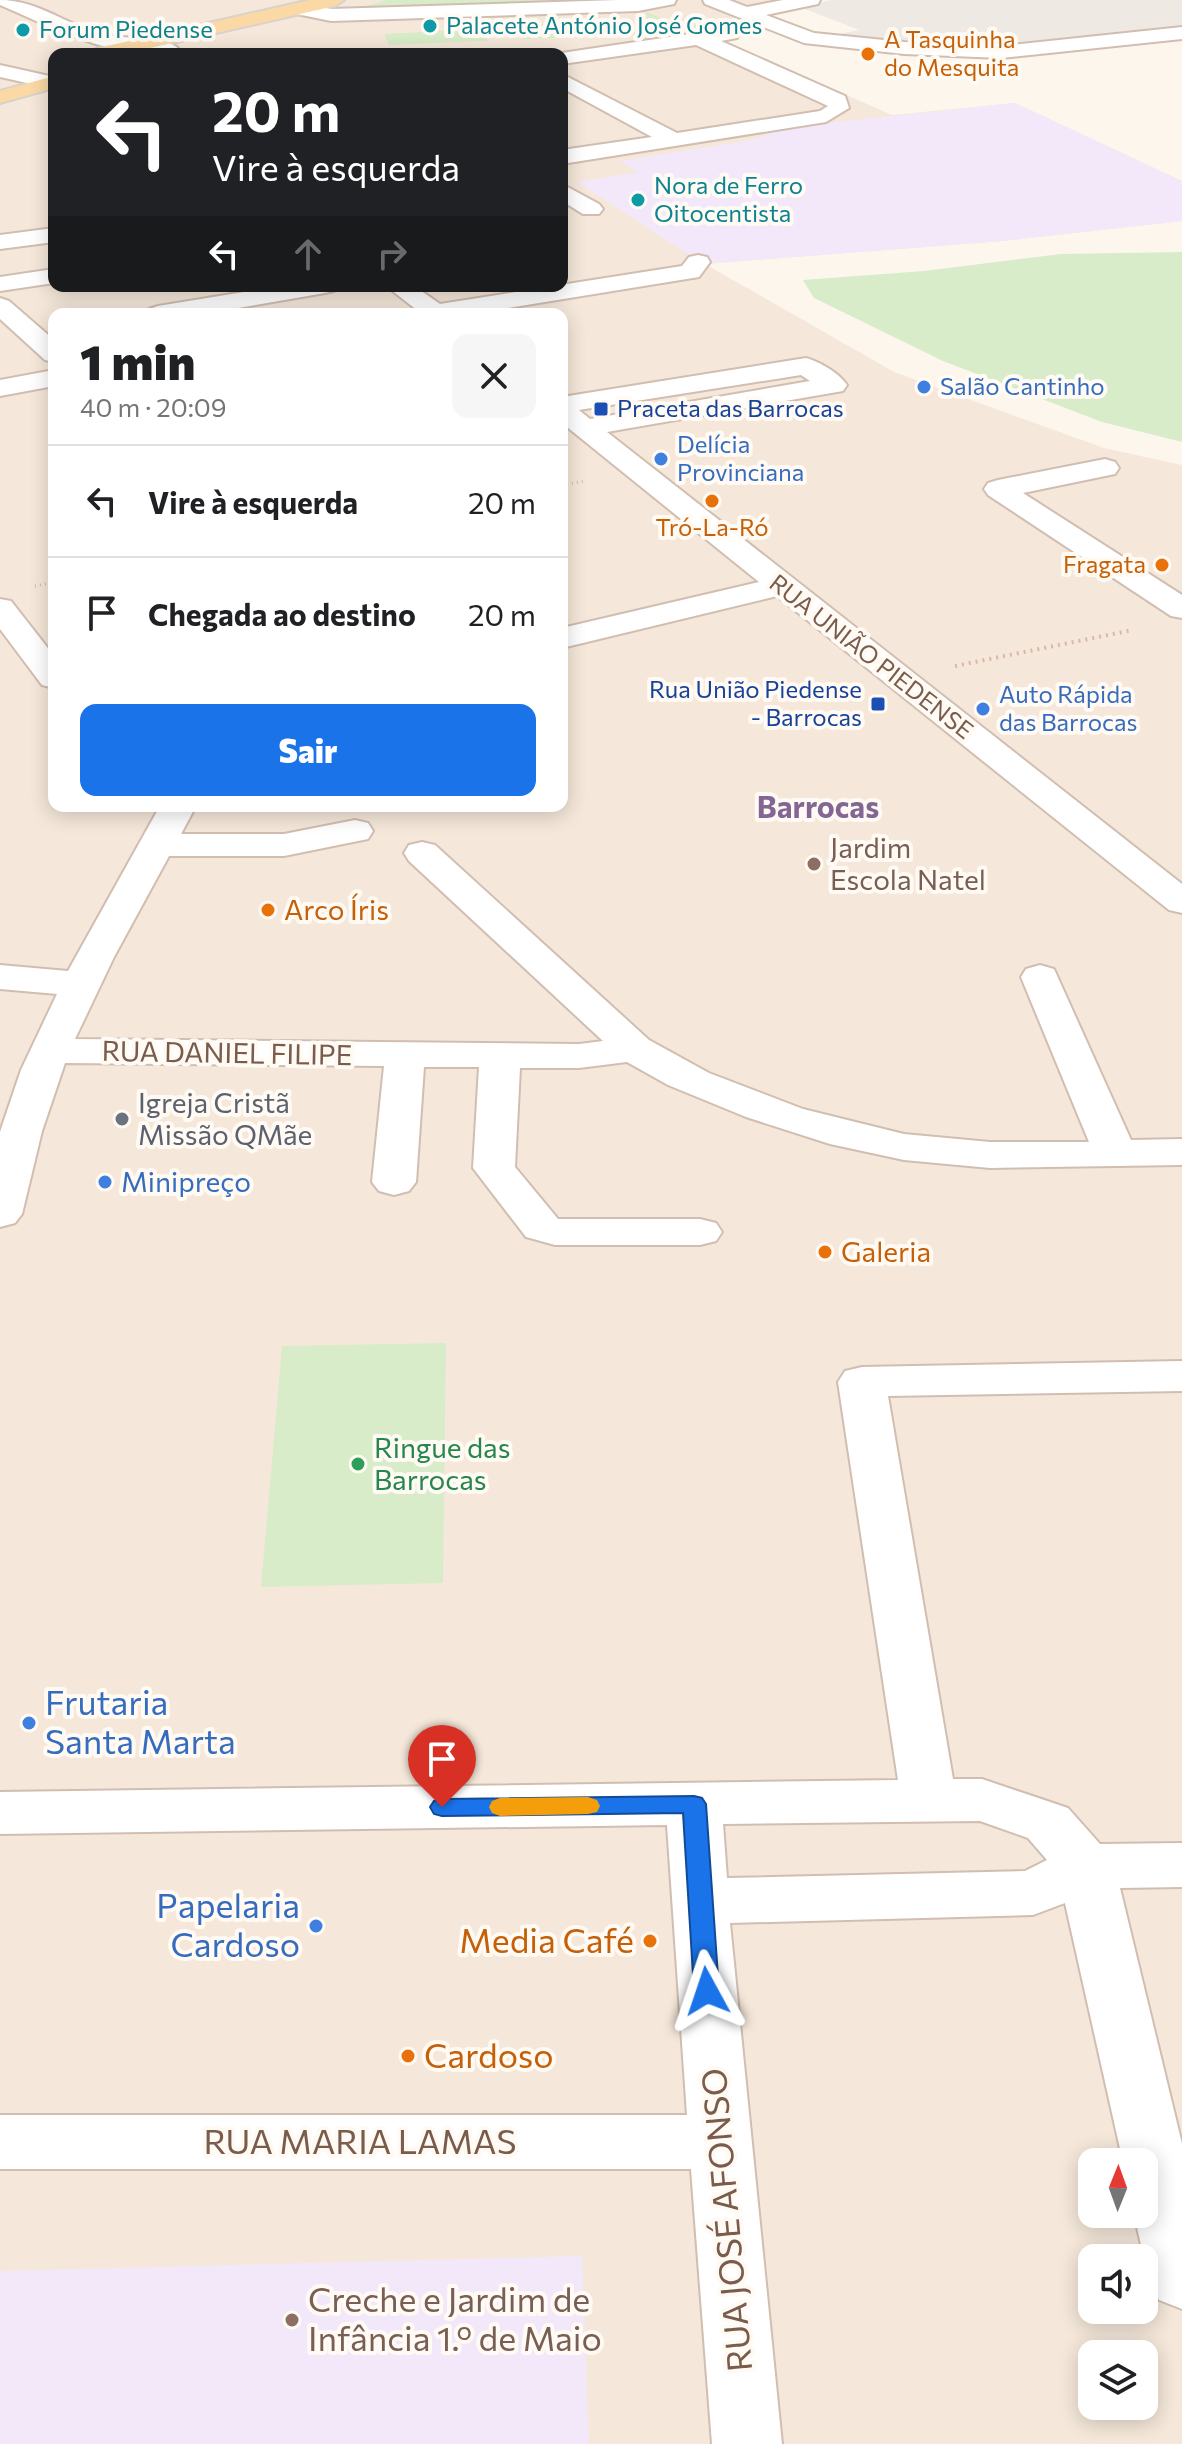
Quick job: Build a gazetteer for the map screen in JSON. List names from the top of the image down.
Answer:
{
  "streets": {
    "street": [
      "RUA UNIÃO PIEDENSE",
      "RUA DANIEL FILIPE",
      "RUA MARIA LAMAS",
      "RUA JOSÉ AFONSO"
    ]
  },
  "crossings": [
    ["RUA MARIA LAMAS", "RUA JOSÉ AFONSO"]
  ],
  "districts": ["Barrocas"],
  "places": {
    "other": [
      "Palacete António José Gomes",
      "Forum Piedense",
      "A Tasquinha do Mesquita",
      "Nora de Ferro Oitocentista",
      "Salão Cantinho",
      "Delícia Provinciana",
      "Tró-La-Ró",
      "Fragata",
      "Auto Rápida das Barrocas",
      "Jardim Escola Natel",
      "Arco Íris",
      "Igreja Cristã Missão QMãe",
      "Minipreço",
      "Galeria",
      "Ringue das Barrocas",
      "Frutaria Santa Marta",
      "Papelaria Cardoso",
      "Media Café",
      "Cardoso",
      "Creche e Jardim de Infância 1.º de Maio"
    ],
    "transit": ["Praceta das Barrocas", "Rua União Piedense - Barrocas"]
  },
  "north": "top",
  "page": {
    "turn": ["20 m", "Vire à esquerda"],
    "heading": ["1 min", "40 m · 20:09"],
    "list": [
      {
        "name": "Vire à esquerda",
        "value": "20 m"
      },
      {
        "name": "Chegada ao destino",
        "value": "20 m"
      }
    ],
    "buttons": "Sair"
  }
}
